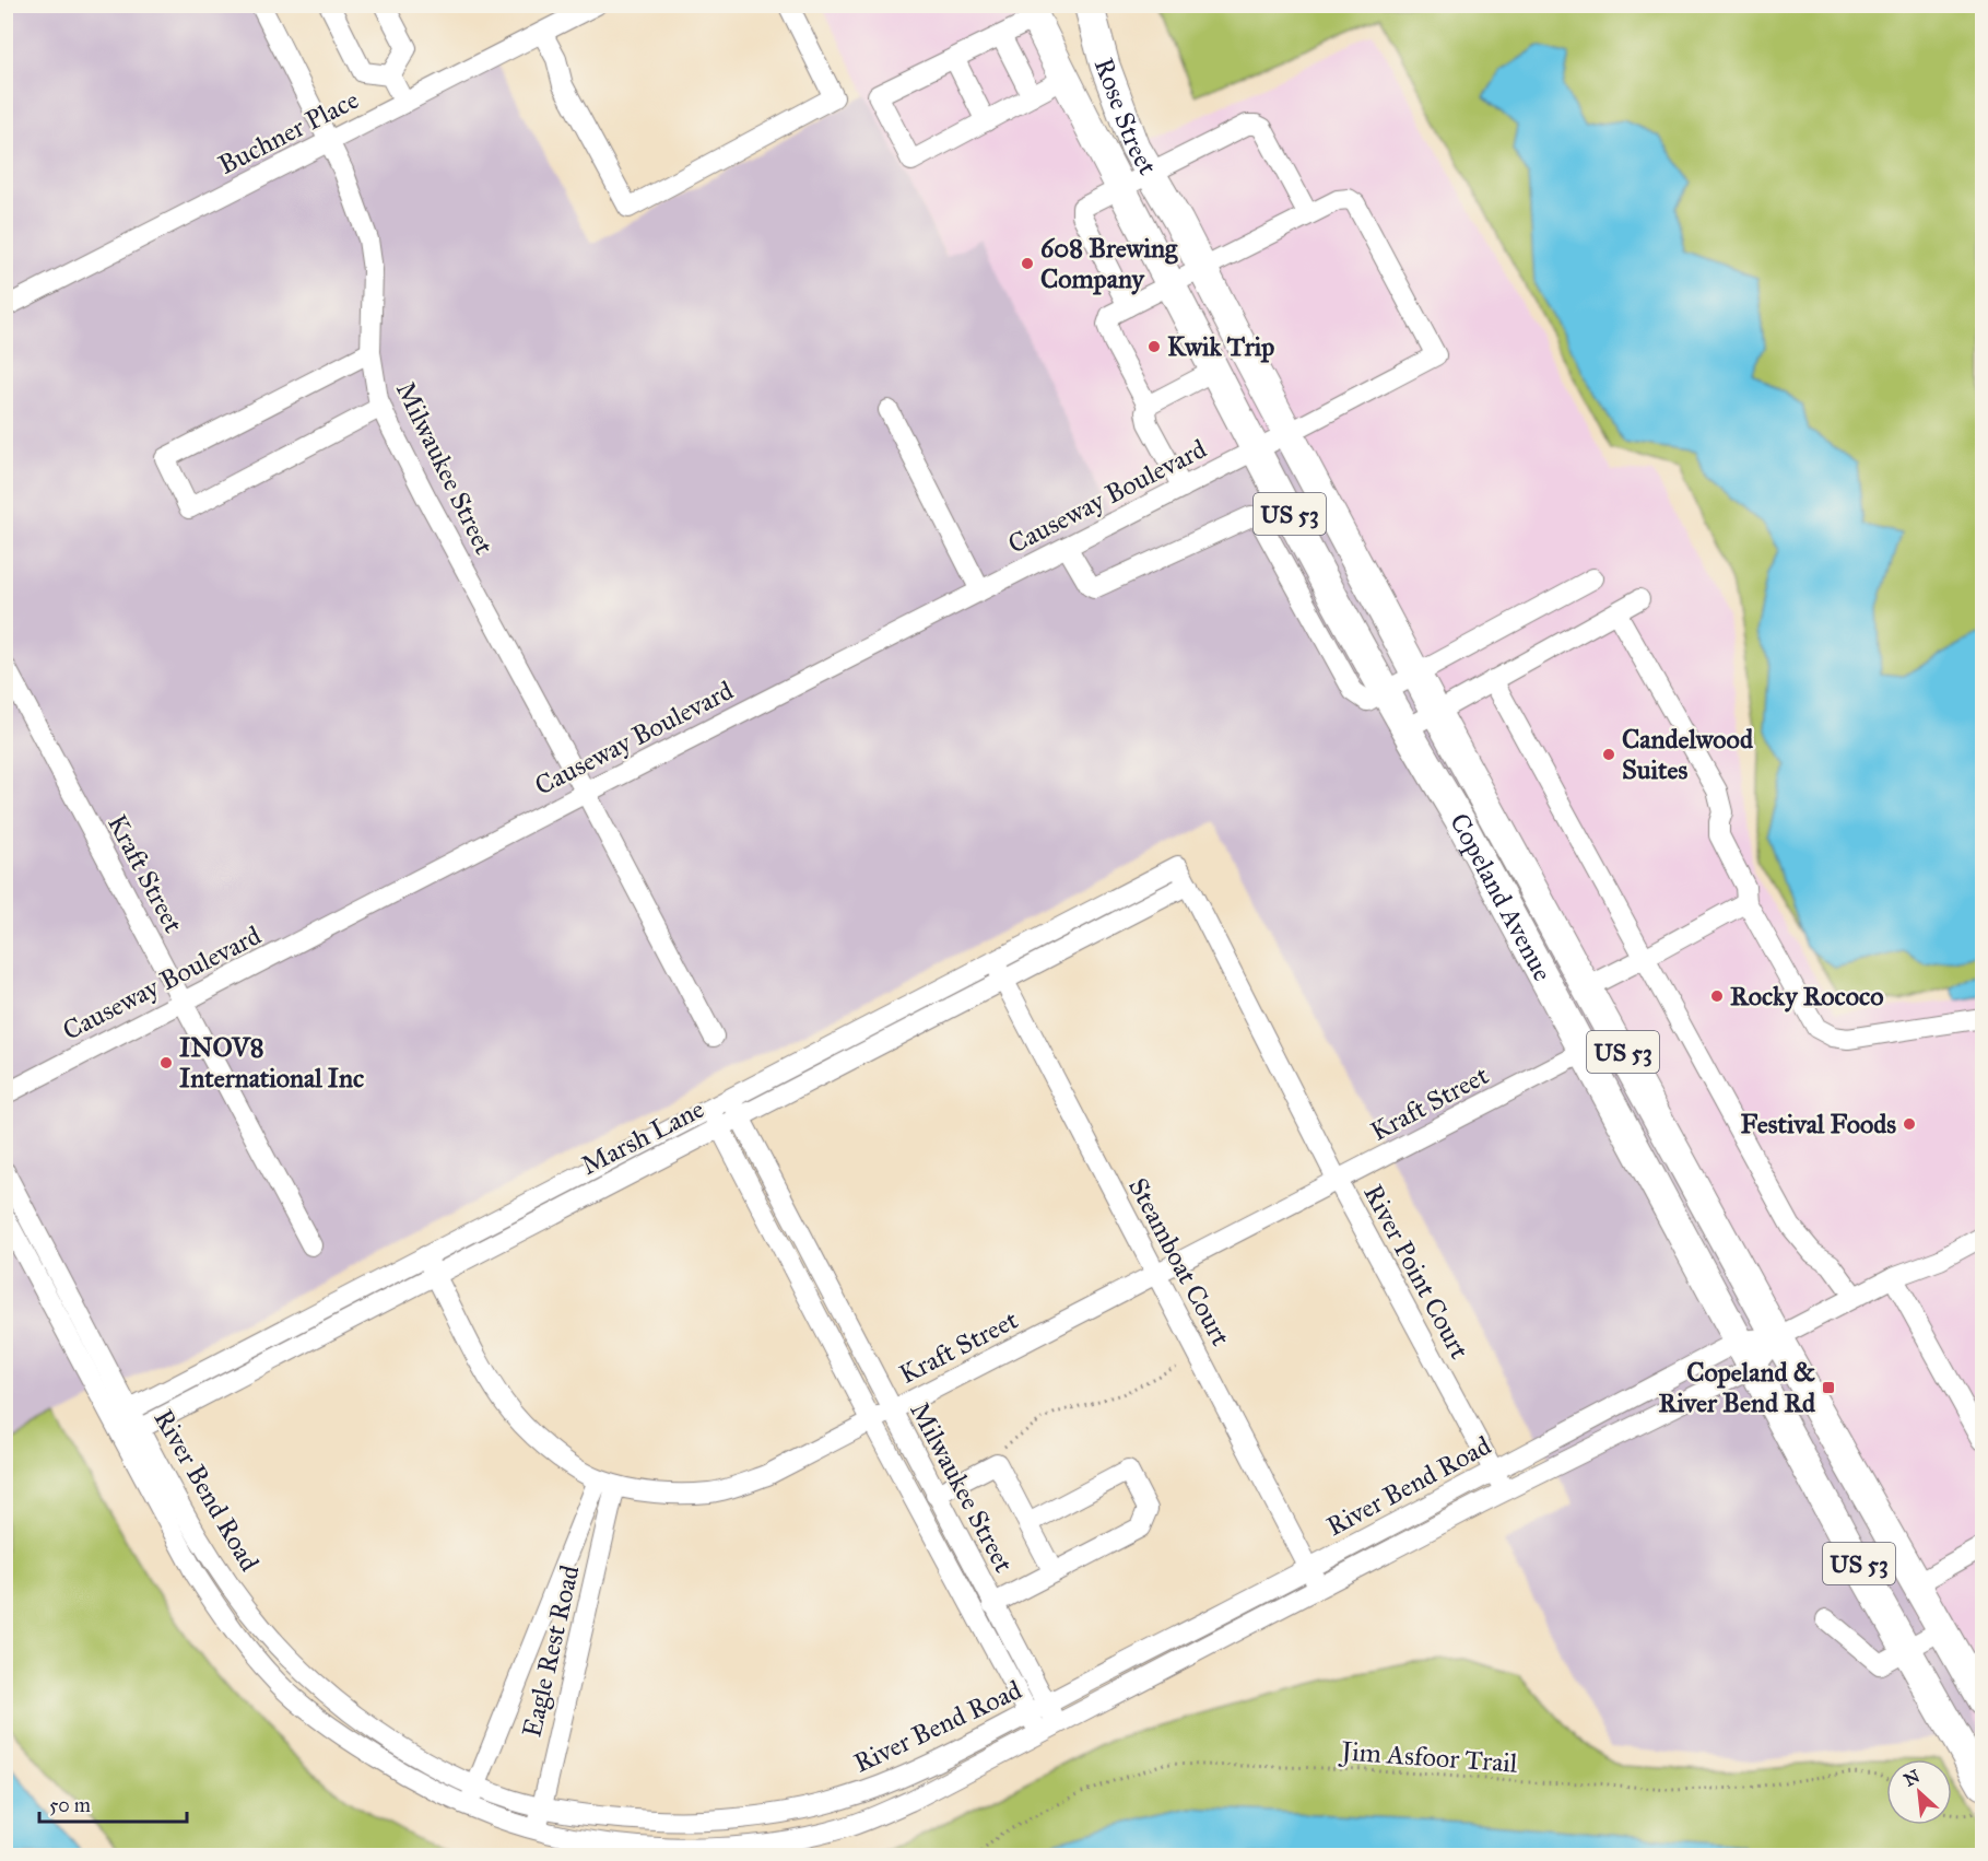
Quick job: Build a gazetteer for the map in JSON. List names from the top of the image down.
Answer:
{
  "streets": {
    "highway": ["Rose Street", "US 53", "Copeland Avenue"],
    "street": [
      "Buchner Place",
      "Milwaukee Street",
      "Causeway Boulevard",
      "Kraft Street",
      "Marsh Lane",
      "Steamboat Court",
      "River Point Court",
      "River Bend Road",
      "Eagle Rest Road"
    ],
    "path": ["Jim Asfoor Trail"]
  },
  "crossings": [
    ["Rose Street", "Copeland Avenue"],
    ["Buchner Place", "Milwaukee Street"],
    ["Milwaukee Street", "Causeway Boulevard"],
    ["Milwaukee Street", "Kraft Street"],
    ["Milwaukee Street", "Marsh Lane"],
    ["Milwaukee Street", "River Bend Road"],
    ["Causeway Boulevard", "Kraft Street"],
    ["Causeway Boulevard", "Copeland Avenue"],
    ["Kraft Street", "Copeland Avenue"],
    ["Kraft Street", "Marsh Lane"],
    ["Kraft Street", "Steamboat Court"],
    ["Kraft Street", "River Point Court"],
    ["Kraft Street", "Eagle Rest Road"],
    ["Copeland Avenue", "River Bend Road"],
    ["Marsh Lane", "Steamboat Court"],
    ["Marsh Lane", "River Point Court"],
    ["Marsh Lane", "River Bend Road"],
    ["Steamboat Court", "River Bend Road"],
    ["River Point Court", "River Bend Road"],
    ["River Bend Road", "Eagle Rest Road"]
  ],
  "places": {
    "other": [
      "608 Brewing Company",
      "Kwik Trip",
      "Candelwood Suites",
      "Rocky Rococo",
      "INOV8 International Inc",
      "Festival Foods"
    ],
    "transit": ["Copeland & River Bend Rd"]
  },
  "scale_bar": "50 m",
  "north": "top left"
}
